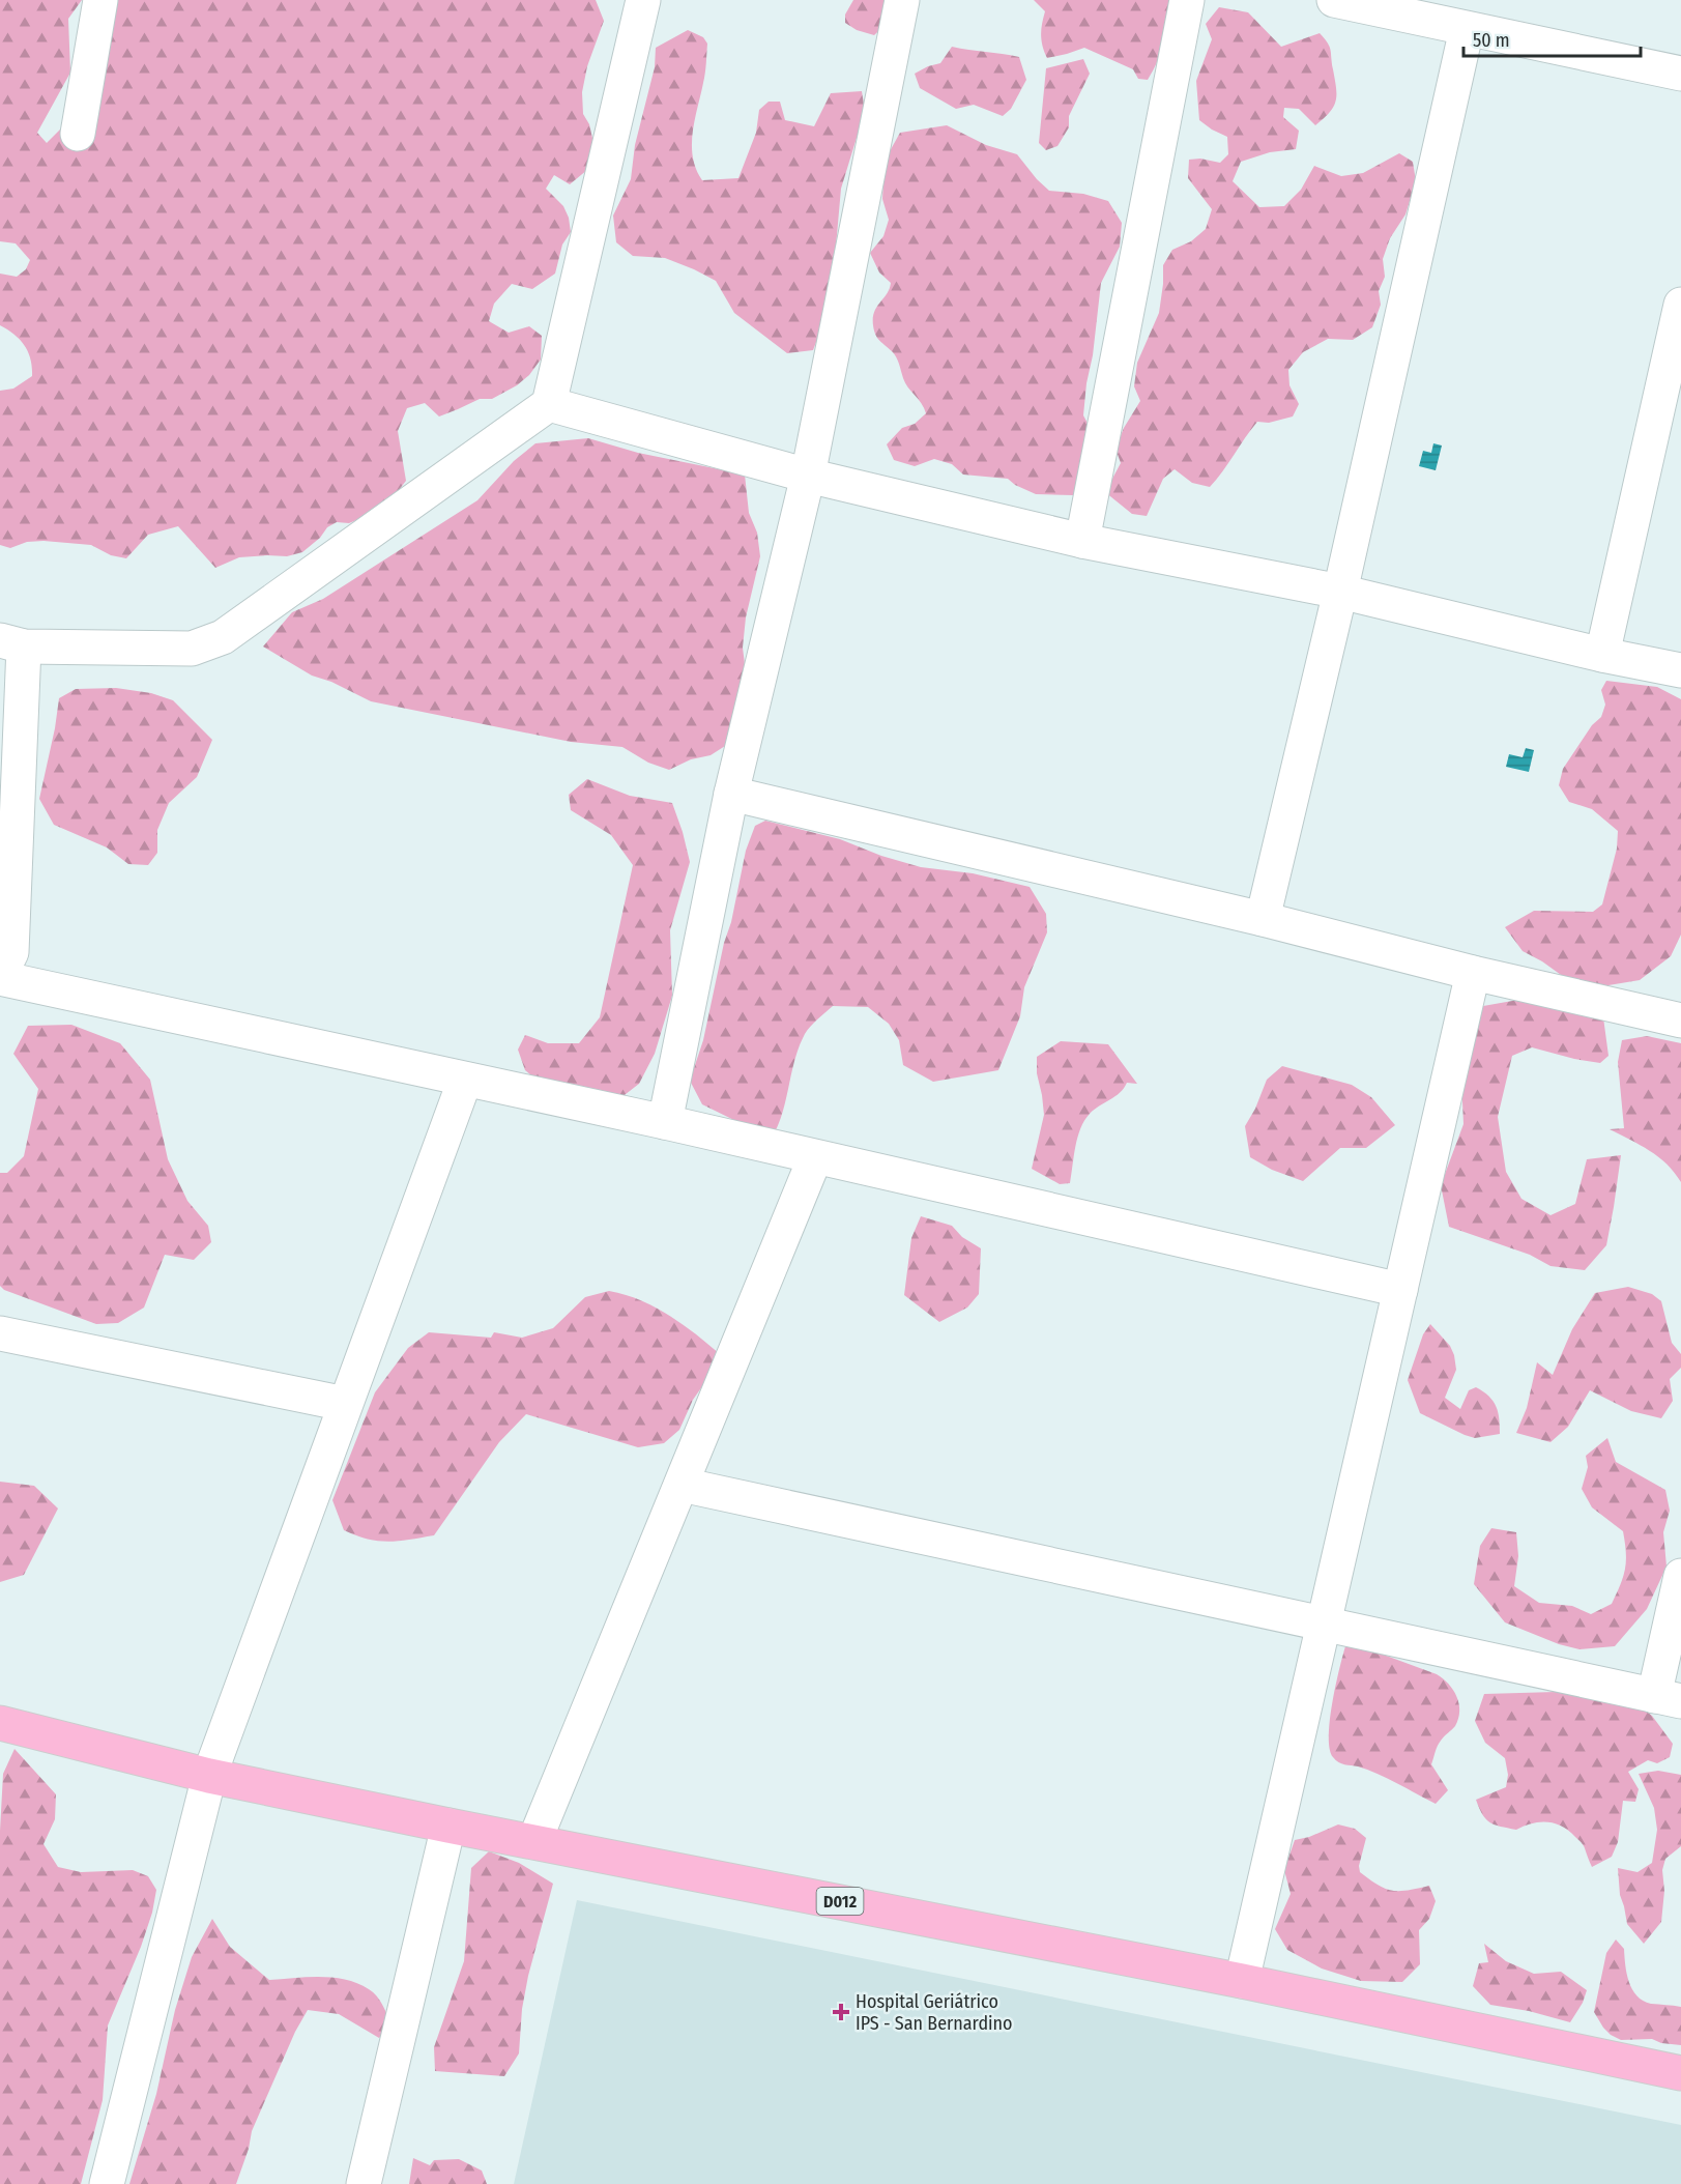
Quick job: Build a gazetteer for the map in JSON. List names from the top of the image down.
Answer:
{
  "streets": {
    "main road": ["D012"]
  },
  "places": {
    "health": ["Hospital Geriátrico IPS - San Bernardino"]
  },
  "scale_bar": "50 m"
}
